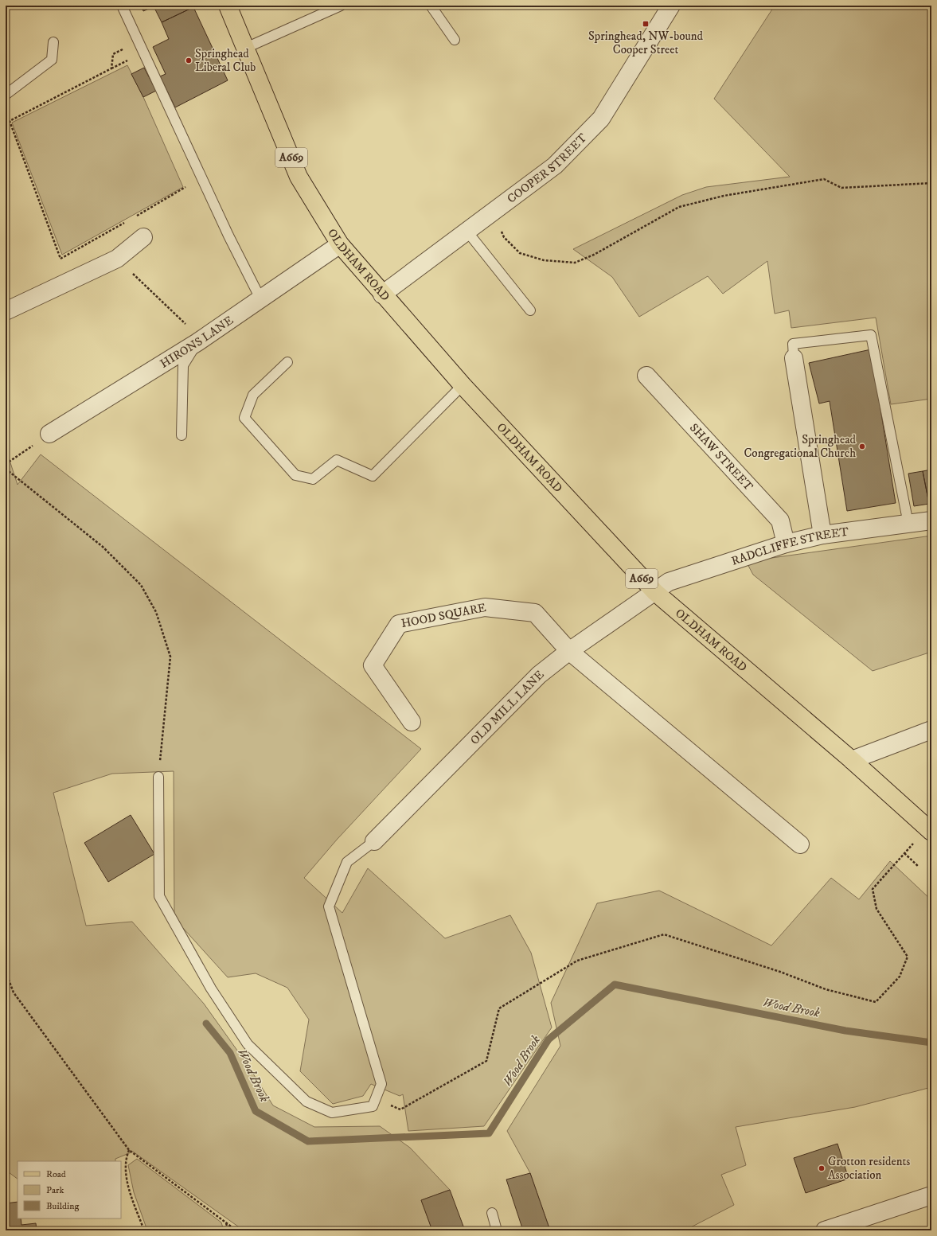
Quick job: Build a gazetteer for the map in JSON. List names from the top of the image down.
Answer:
{
  "streets": {
    "main road": ["A669", "OLDHAM ROAD"],
    "street": [
      "COOPER STREET",
      "HIRONS LANE",
      "SHAW STREET",
      "RADCLIFFE STREET",
      "HOOD SQUARE",
      "OLD MILL LANE"
    ]
  },
  "crossings": [
    ["COOPER STREET", "OLDHAM ROAD"],
    ["OLDHAM ROAD", "HIRONS LANE"],
    ["OLDHAM ROAD", "RADCLIFFE STREET"],
    ["OLDHAM ROAD", "OLD MILL LANE"],
    ["SHAW STREET", "RADCLIFFE STREET"],
    ["RADCLIFFE STREET", "OLD MILL LANE"],
    ["HOOD SQUARE", "OLD MILL LANE"]
  ],
  "water": ["Wood Brook"],
  "places": {
    "transit": ["Springhead, NW-bound Cooper Street"],
    "other": ["Springhead Liberal Club", "Springhead Congregational Church", "Grotton residents Association"]
  },
  "legend": ["Road", "Park", "Building"]
}
